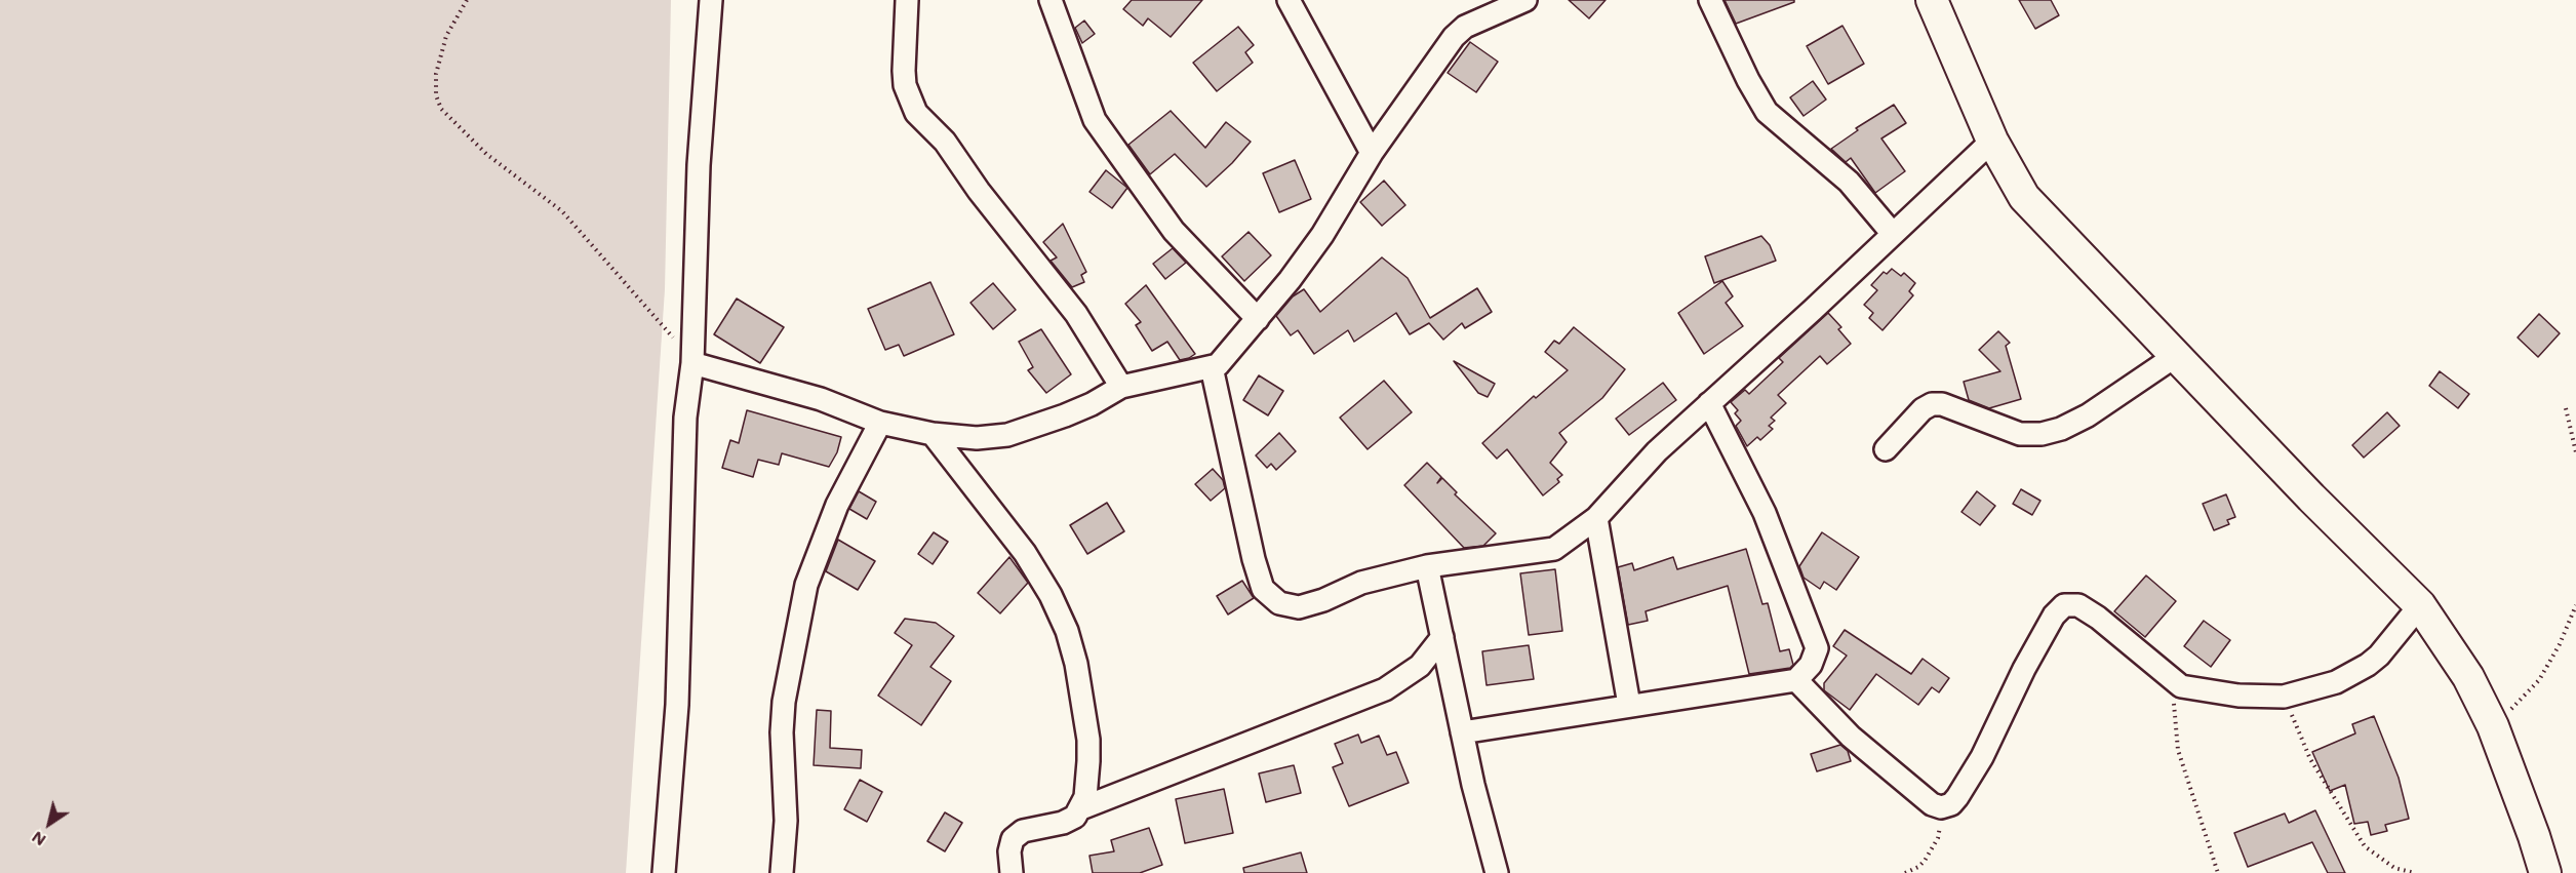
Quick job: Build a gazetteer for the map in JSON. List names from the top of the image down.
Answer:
{
  "north": "bottom left"
}
